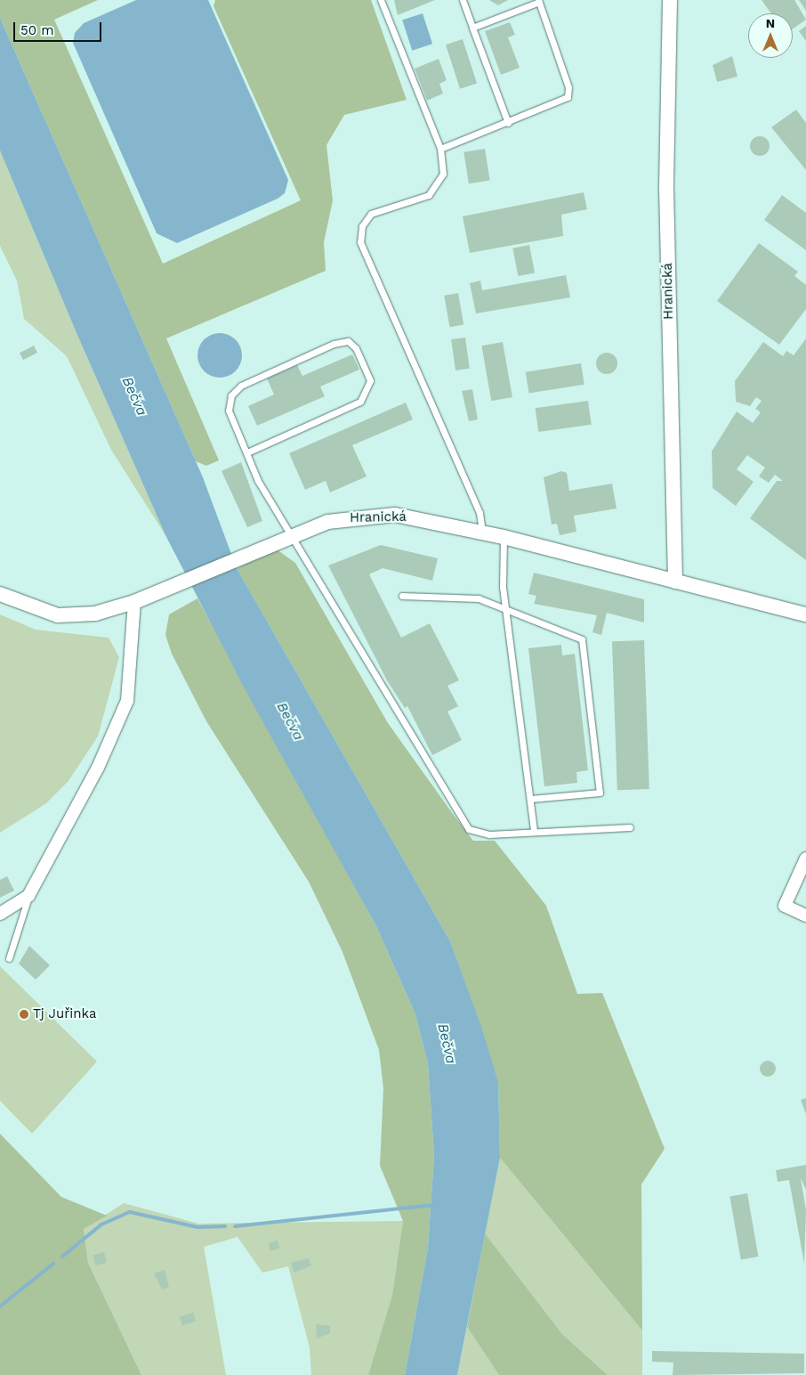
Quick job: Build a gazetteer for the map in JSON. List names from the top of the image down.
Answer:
{
  "streets": {
    "street": ["Hranická"]
  },
  "water": ["Bečva"],
  "places": ["Tj Juřinka"],
  "scale_bar": "50 m",
  "north": "top"
}
